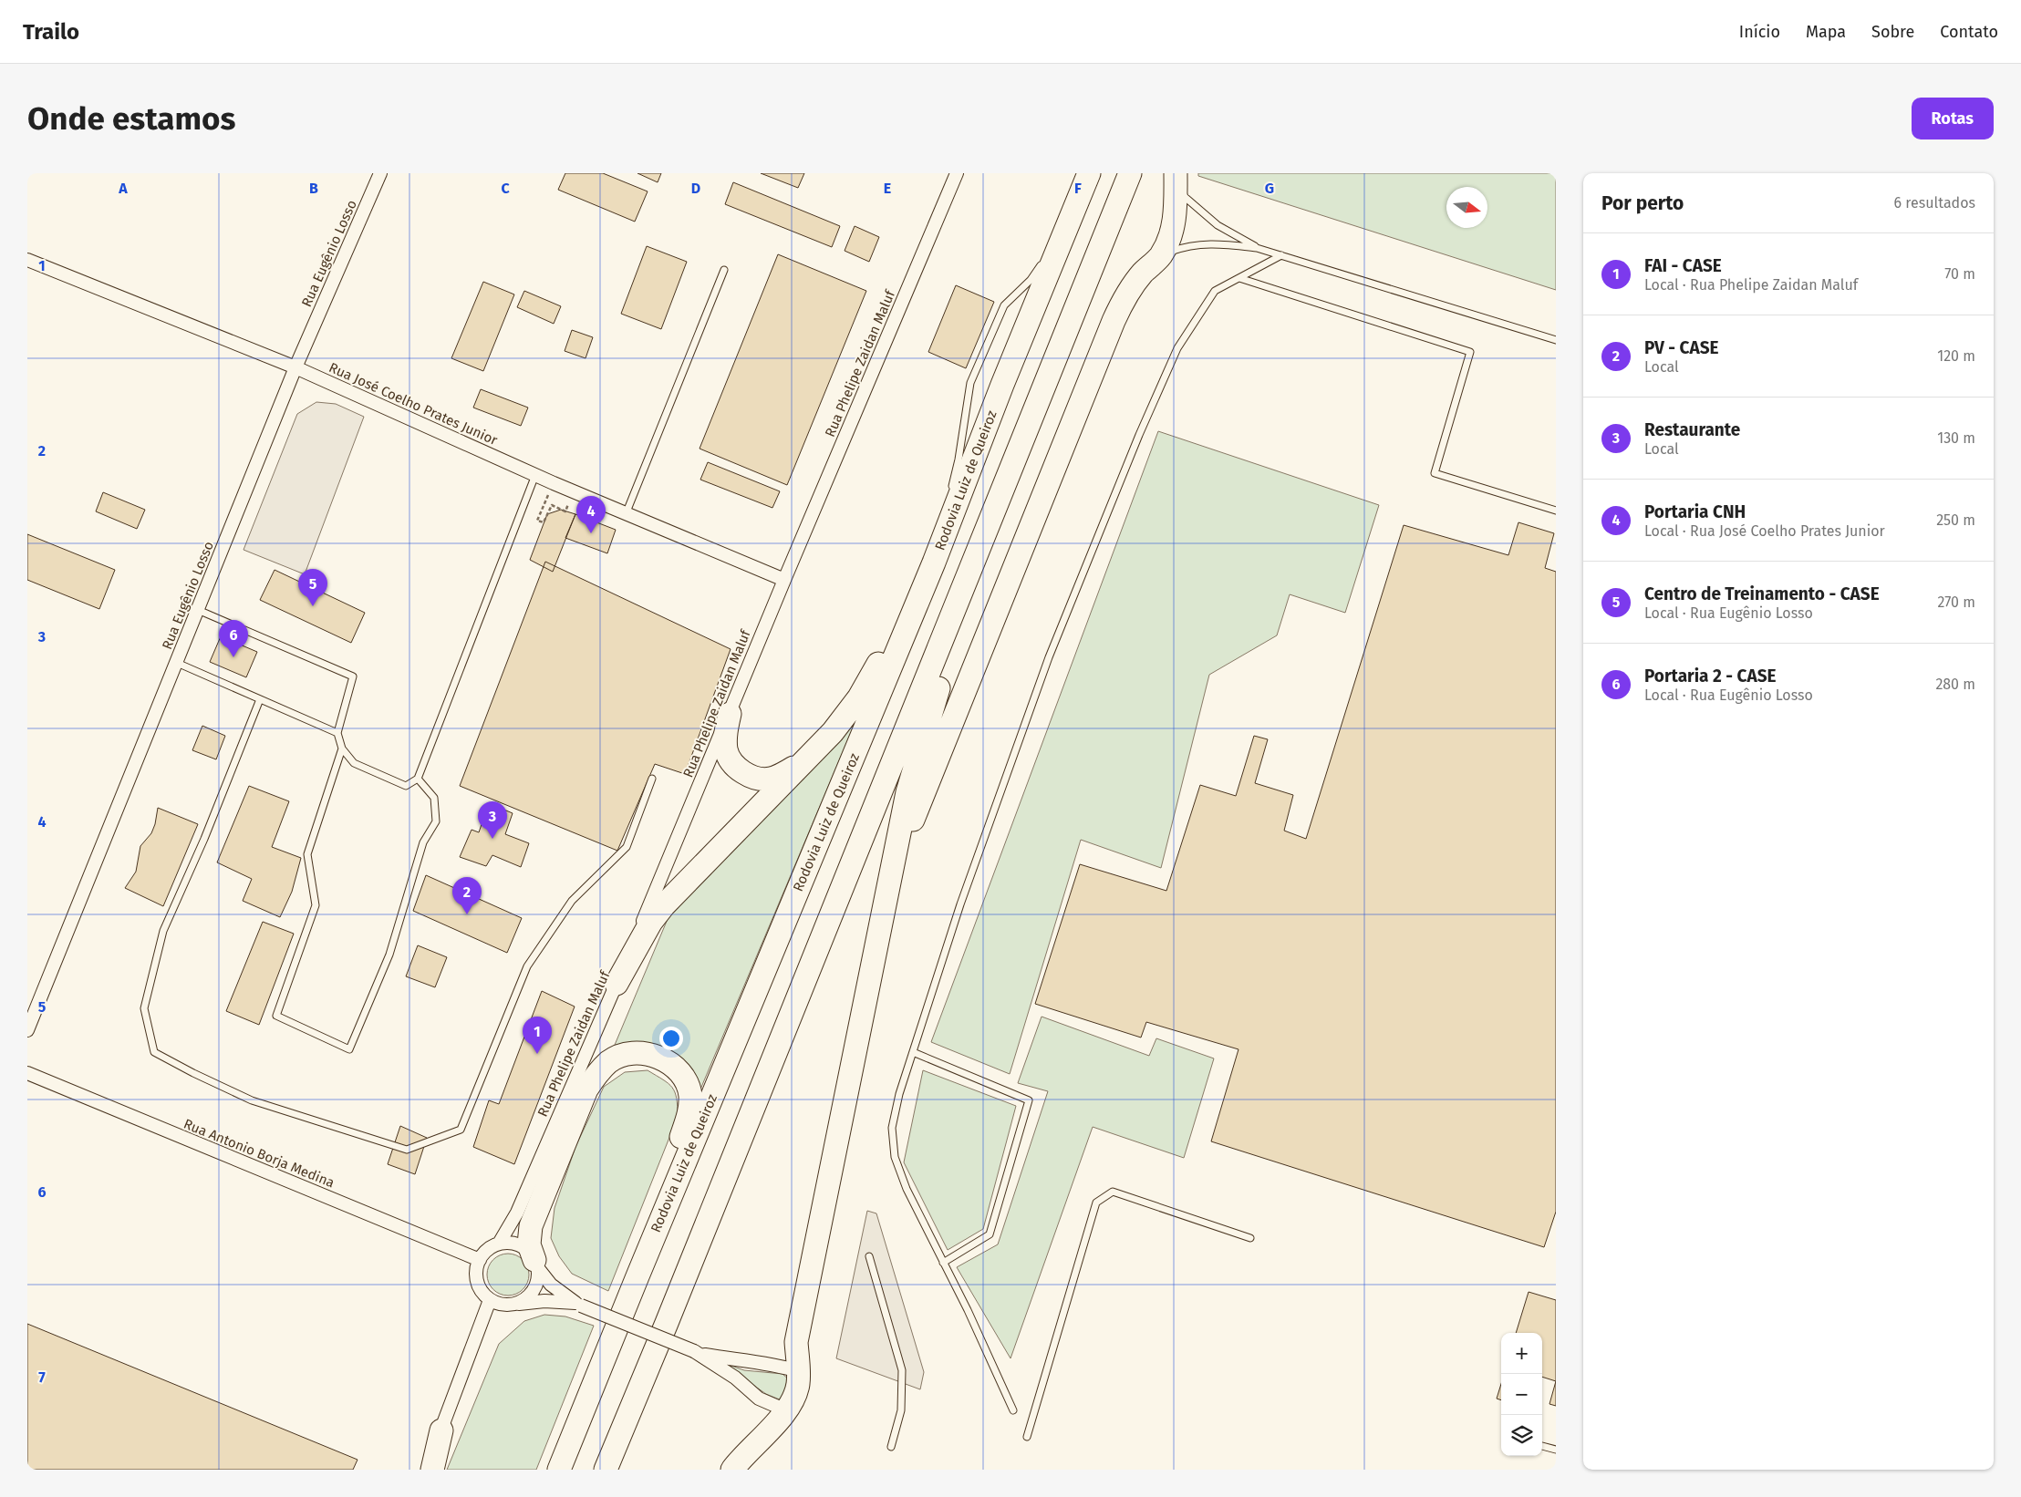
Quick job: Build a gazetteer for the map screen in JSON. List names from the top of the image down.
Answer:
{
  "streets": {
    "highway": ["Rodovia Luiz de Queiroz"],
    "street": [
      "Rua Eugênio Losso",
      "Rua Phelipe Zaidan Maluf",
      "Rua José Coelho Prates Junior",
      "Rua Antonio Borja Medina"
    ]
  },
  "crossings": [
    ["Rua Eugênio Losso", "Rua José Coelho Prates Junior"],
    ["Rua Phelipe Zaidan Maluf", "Rua José Coelho Prates Junior"],
    ["Rua Phelipe Zaidan Maluf", "Rua Antonio Borja Medina"]
  ],
  "north": "right",
  "page": {
    "header": "Trailo",
    "nav": [
      "Início",
      "Mapa",
      "Sobre",
      "Contato"
    ],
    "buttons": "Rotas",
    "title": "Onde estamos",
    "heading": ["Por perto", "6 resultados"],
    "list": [
      {
        "mark": "1",
        "name": "FAI - CASE",
        "note": "Local · Rua Phelipe Zaidan Maluf",
        "value": "70 m"
      },
      {
        "mark": "2",
        "name": "PV - CASE",
        "note": "Local",
        "value": "120 m"
      },
      {
        "mark": "3",
        "name": "Restaurante",
        "note": "Local",
        "value": "130 m"
      },
      {
        "mark": "4",
        "name": "Portaria CNH",
        "note": "Local · Rua José Coelho Prates Junior",
        "value": "250 m"
      },
      {
        "mark": "5",
        "name": "Centro de Treinamento - CASE",
        "note": "Local · Rua Eugênio Losso",
        "value": "270 m"
      },
      {
        "mark": "6",
        "name": "Portaria 2 - CASE",
        "note": "Local · Rua Eugênio Losso",
        "value": "280 m"
      }
    ],
    "pins": [
      "4",
      "5",
      "6",
      "3",
      "2",
      "1"
    ],
    "map_buttons": ["+", "−"]
  },
  "grid": {
    "columns": [
      "A",
      "B",
      "C",
      "D",
      "E",
      "F",
      "G"
    ],
    "rows": [
      "1",
      "2",
      "3",
      "4",
      "5",
      "6",
      "7"
    ]
  }
}
